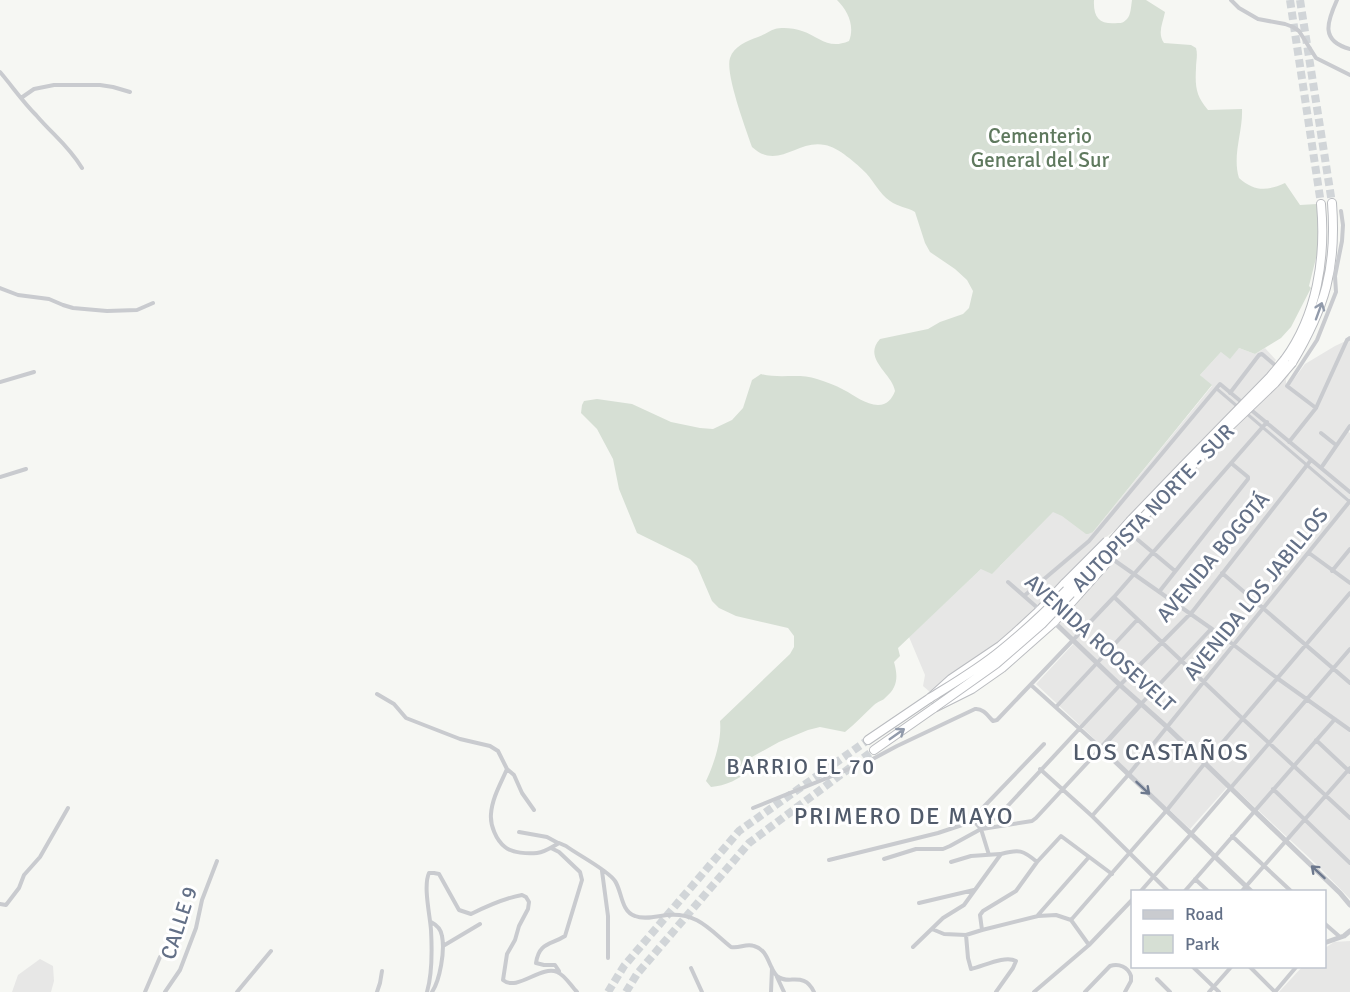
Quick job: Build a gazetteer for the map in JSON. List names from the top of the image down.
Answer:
{
  "streets": {
    "highway": ["AUTOPISTA NORTE - SUR"],
    "street": [
      "AVENIDA BOGOTÁ",
      "AVENIDA LOS JABILLOS",
      "AVENIDA ROOSEVELT",
      "CALLE 9"
    ]
  },
  "crossings": [
    ["AVENIDA BOGOTÁ", "AVENIDA ROOSEVELT"],
    ["AVENIDA LOS JABILLOS", "AVENIDA ROOSEVELT"]
  ],
  "districts": ["LOS CASTAÑOS", "BARRIO EL 70", "PRIMERO DE MAYO"],
  "parks": ["Cementerio General del Sur"],
  "legend": ["Road", "Park"]
}
